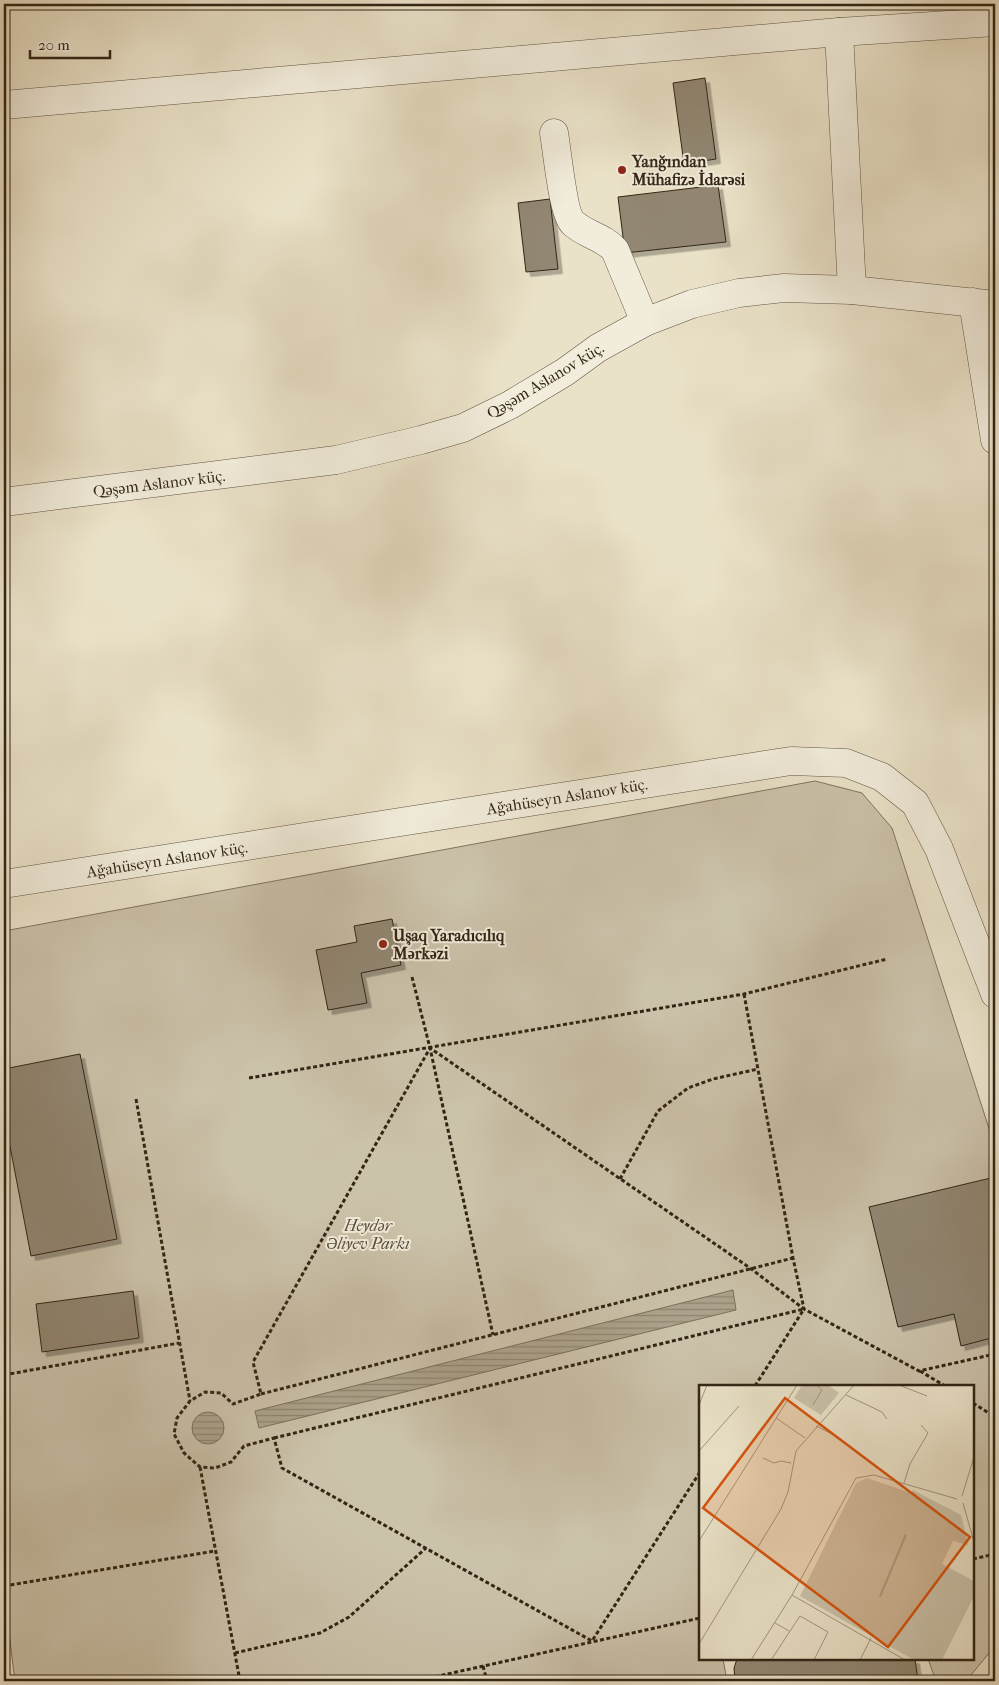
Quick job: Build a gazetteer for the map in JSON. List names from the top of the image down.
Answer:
{
  "streets": {
    "street": ["Qəşəm Aslanov küç.", "Ağahüseyn Aslanov küç."]
  },
  "parks": ["Heydər Əliyev Parkı"],
  "places": ["Yanğından Mühafizə İdarəsi", "Uşaq Yaradıcılıq Mərkəzi"],
  "scale_bar": "20 m"
}
